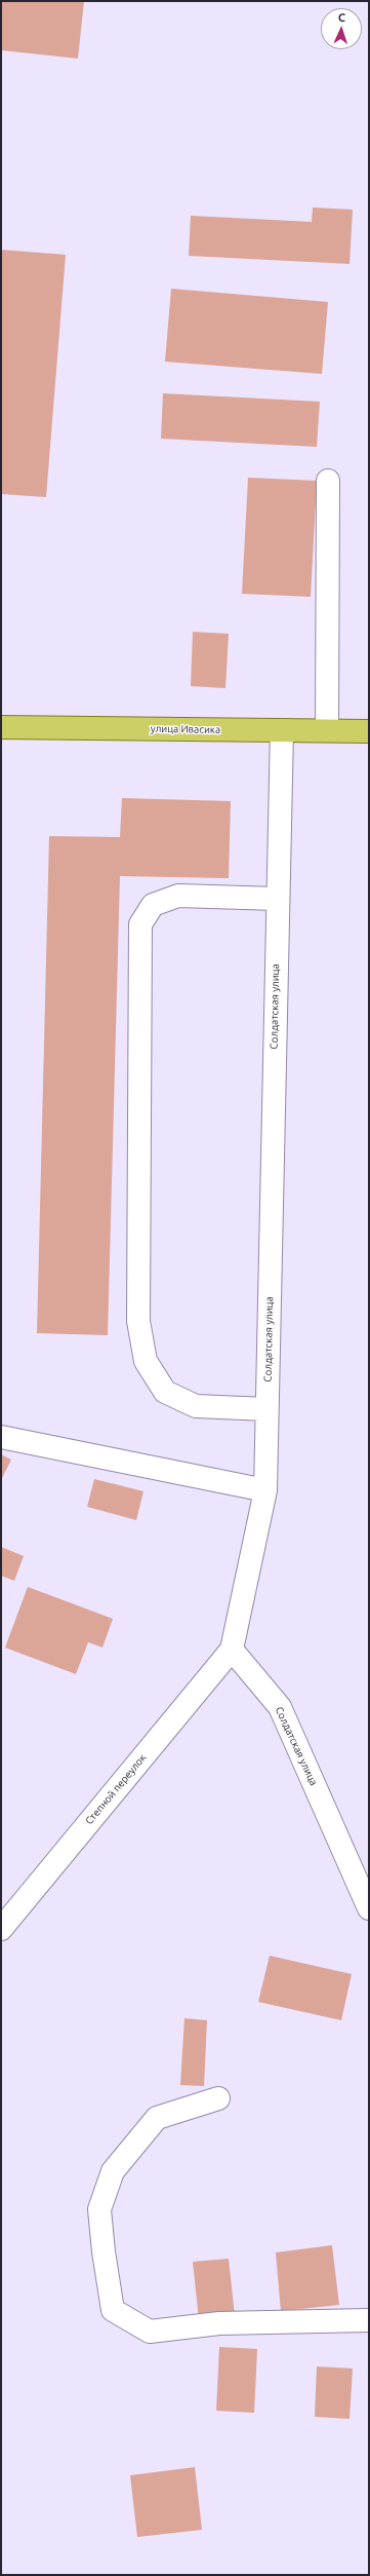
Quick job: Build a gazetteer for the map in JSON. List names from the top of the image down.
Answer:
{
  "streets": {
    "main road": ["улица Ивасика"],
    "street": ["Солдатская улица", "Степной переулок"]
  },
  "crossings": [
    ["улица Ивасика", "Солдатская улица"],
    ["Солдатская улица", "Степной переулок"]
  ],
  "north": "top"
}
